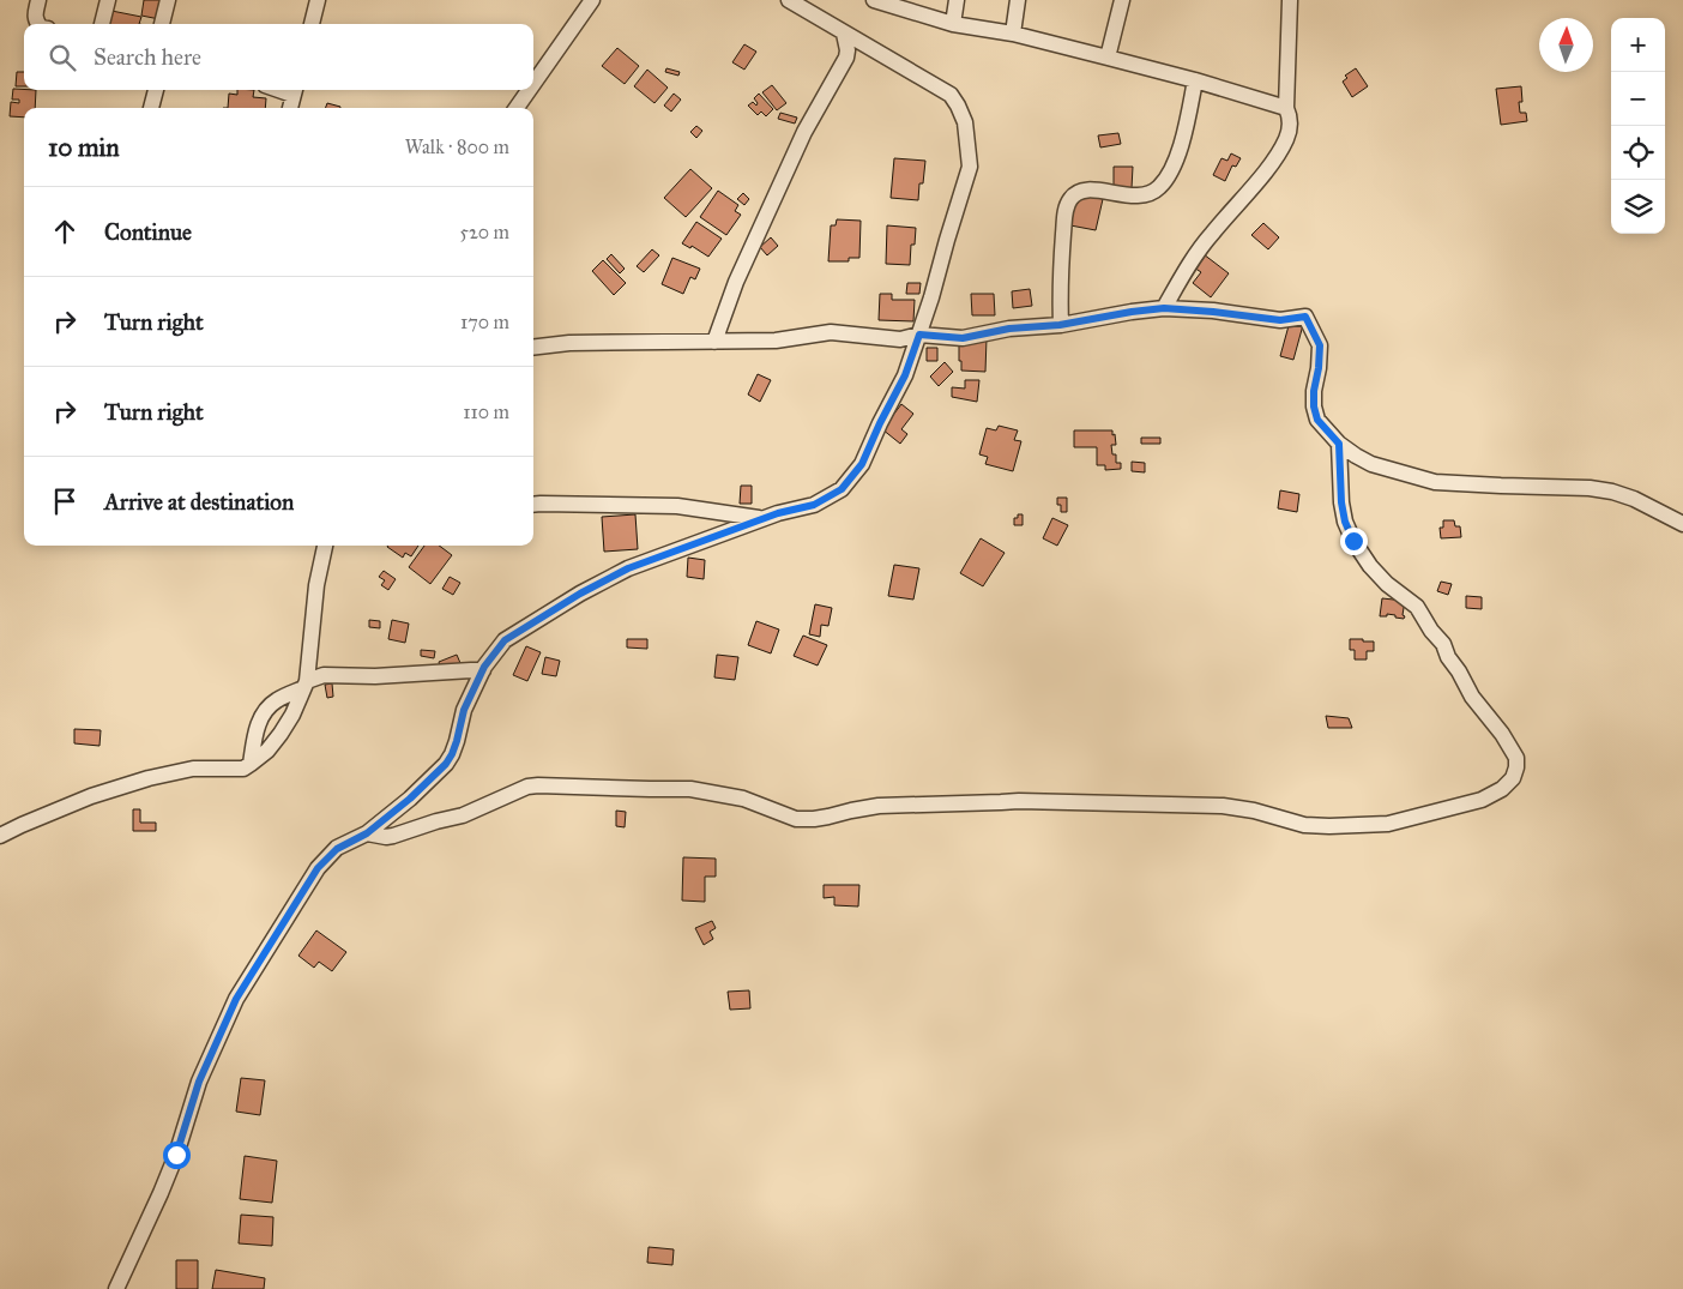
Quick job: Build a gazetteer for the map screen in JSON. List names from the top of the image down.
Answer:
{
  "north": "top",
  "page": {
    "map_buttons": ["+", "−"],
    "search": "Search here",
    "heading": ["10 min", "Walk · 800 m"],
    "list": [
      ["Continue", "520 m"],
      ["Turn right", "170 m"],
      ["Turn right", "110 m"],
      "Arrive at destination"
    ]
  }
}
